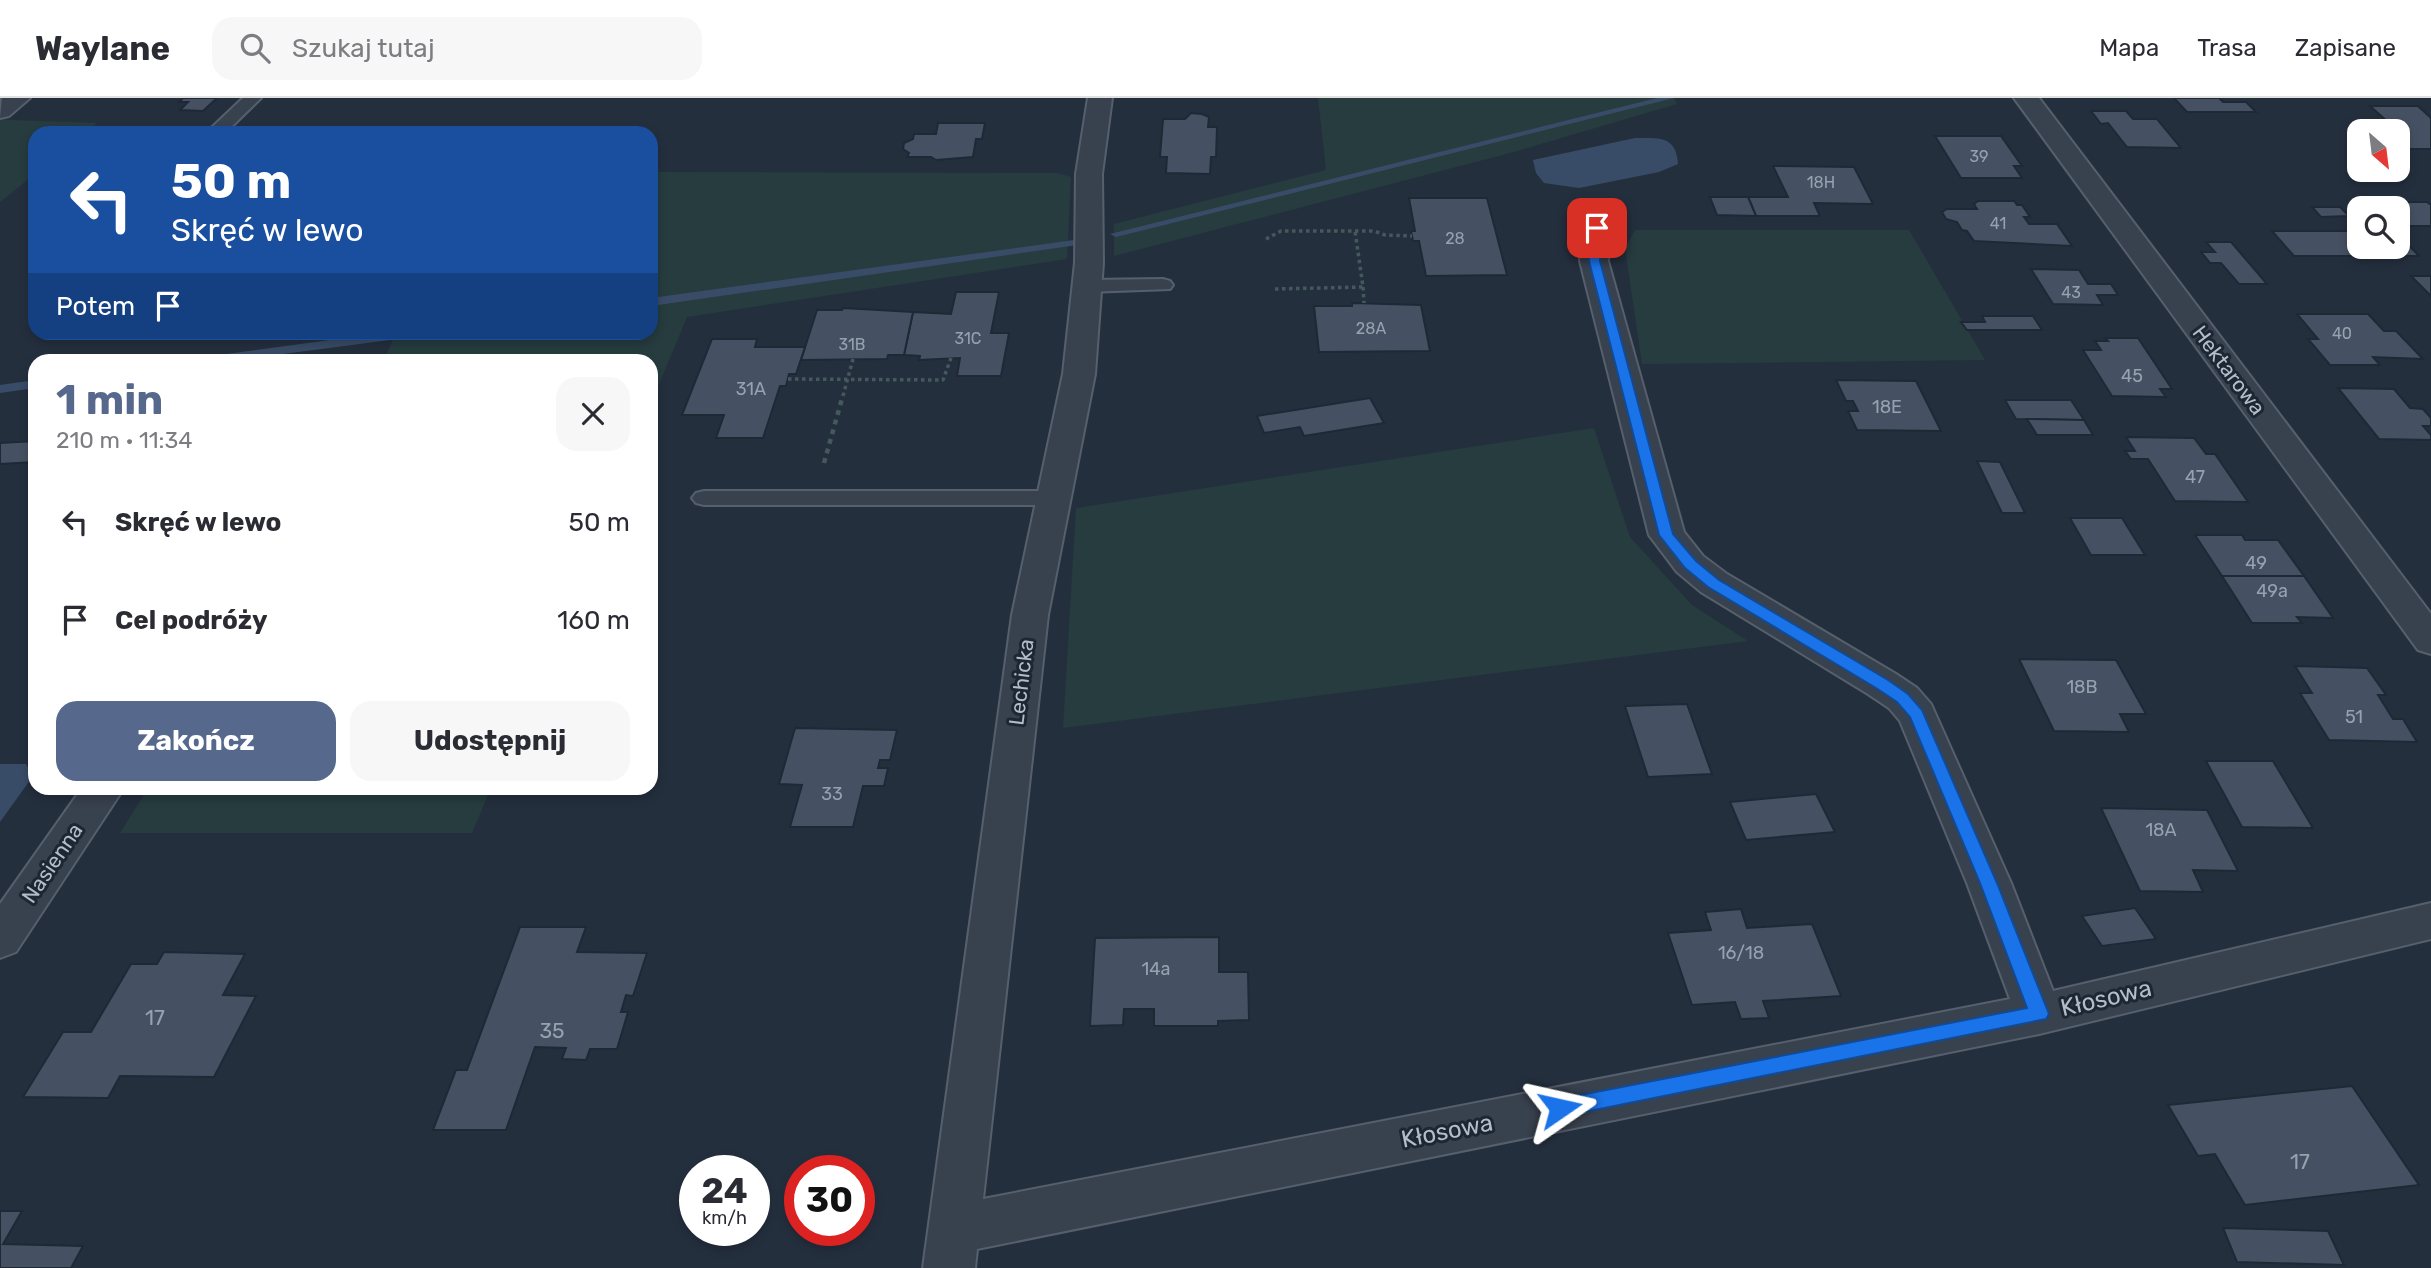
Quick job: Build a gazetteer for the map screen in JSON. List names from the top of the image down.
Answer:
{
  "streets": {
    "street": [
      "Hektarowa",
      "Lechicka",
      "Nasienna",
      "Kłosowa"
    ]
  },
  "crossings": [
    ["Lechicka", "Kłosowa"]
  ],
  "house_numbers": [
    "39",
    "18H",
    "41",
    "28",
    "43",
    "28A",
    "40",
    "31C",
    "31B",
    "45",
    "31A",
    "18E",
    "47",
    "49",
    "49a",
    "18B",
    "51",
    "33",
    "18A",
    "16/18",
    "14a",
    "17",
    "35",
    "17"
  ],
  "north": "bottom right",
  "page": {
    "header": "Waylane",
    "search": "Szukaj tutaj",
    "nav": ["Mapa", "Trasa", "Zapisane"],
    "turn": ["50 m", "Skręć w lewo"],
    "then": "Potem",
    "heading": ["1 min", "210 m · 11:34"],
    "list": [
      {
        "name": "Skręć w lewo",
        "value": "50 m"
      },
      {
        "name": "Cel podróży",
        "value": "160 m"
      }
    ],
    "buttons": ["Zakończ", "Udostępnij"],
    "speed": "24 km/h",
    "limit": "30"
  }
}
